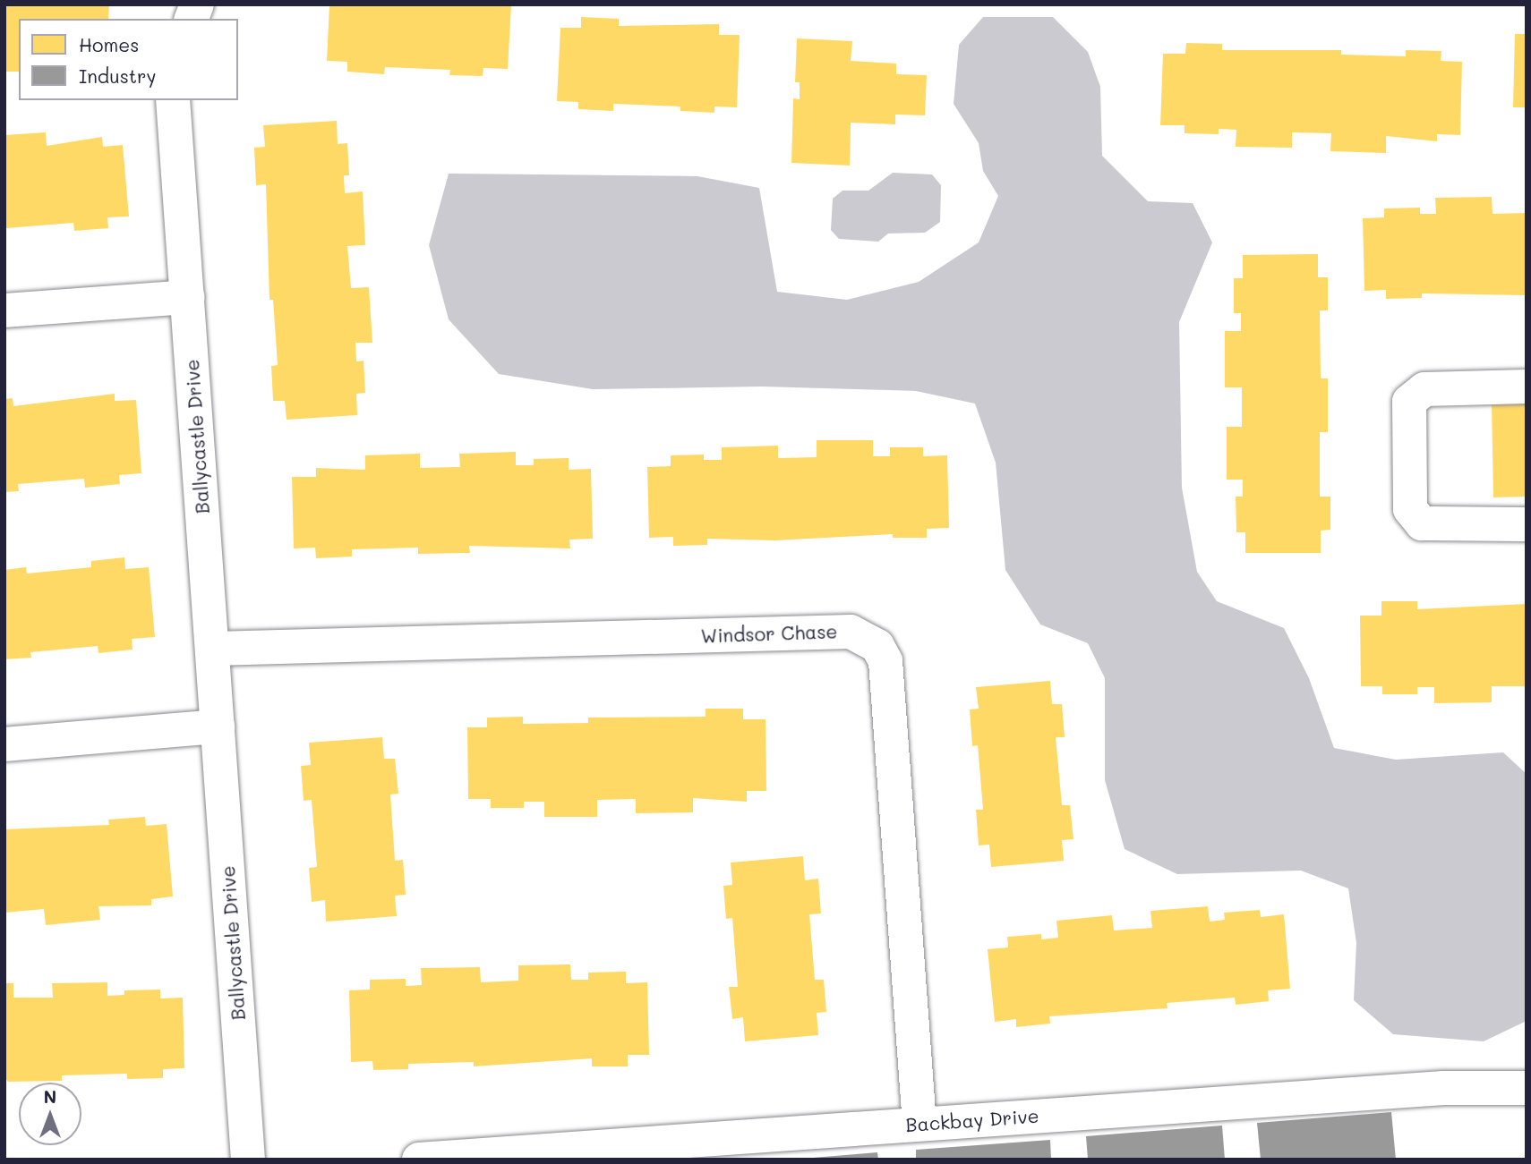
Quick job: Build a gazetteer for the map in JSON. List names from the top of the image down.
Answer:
{
  "streets": {
    "street": ["Ballycastle Drive", "Windsor Chase", "Backbay Drive"]
  },
  "crossings": [
    ["Ballycastle Drive", "Windsor Chase"],
    ["Windsor Chase", "Backbay Drive"]
  ],
  "legend": ["Homes", "Industry"],
  "north": "top"
}
